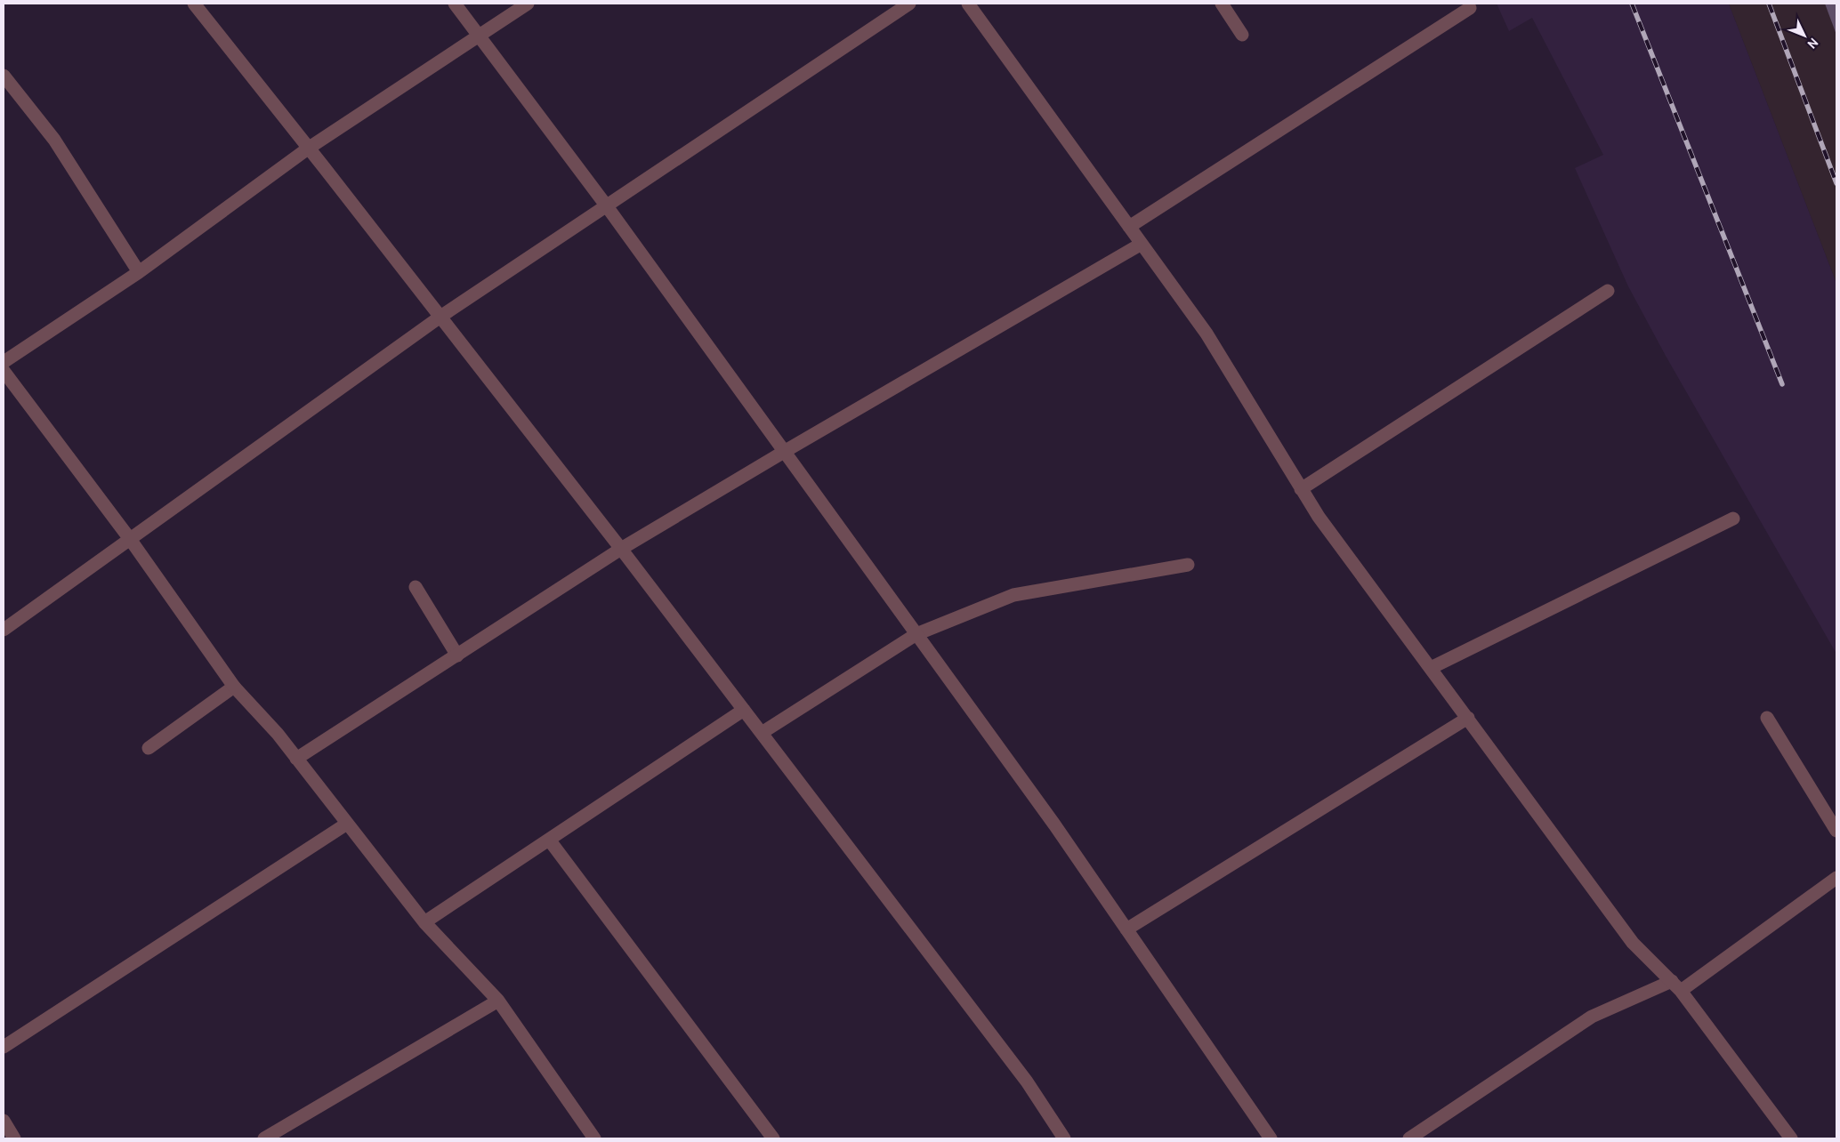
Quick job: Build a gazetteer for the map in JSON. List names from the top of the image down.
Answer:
{
  "north": "bottom right"
}
